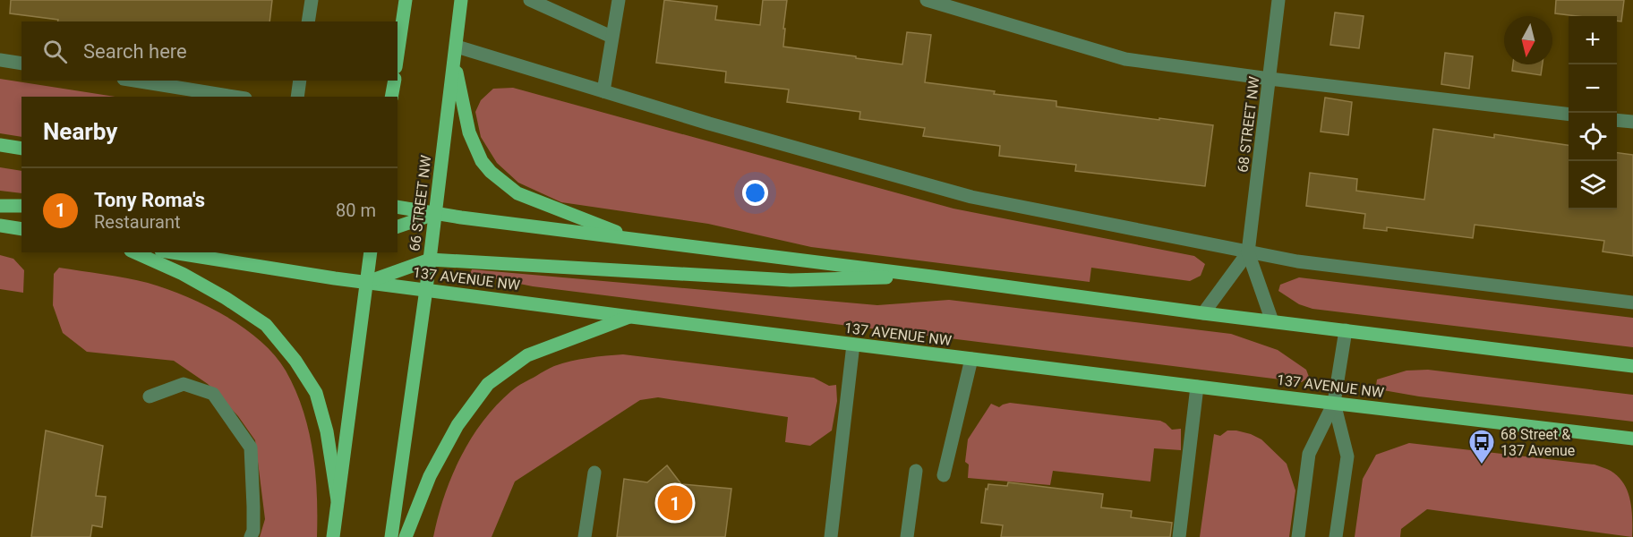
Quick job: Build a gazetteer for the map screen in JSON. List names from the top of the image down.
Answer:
{
  "streets": {
    "main road": ["66 STREET NW", "137 AVENUE NW"],
    "street": ["68 STREET NW"]
  },
  "crossings": [
    ["66 STREET NW", "137 AVENUE NW"]
  ],
  "places": {
    "bus stop": ["68 Street & 137 Avenue"]
  },
  "north": "bottom",
  "page": {
    "map_buttons": ["+", "−"],
    "search": "Search here",
    "heading": "Nearby",
    "list": [
      {
        "mark": "1",
        "name": "Tony Roma's",
        "note": "Restaurant",
        "value": "80 m"
      }
    ],
    "pins": "1"
  }
}
